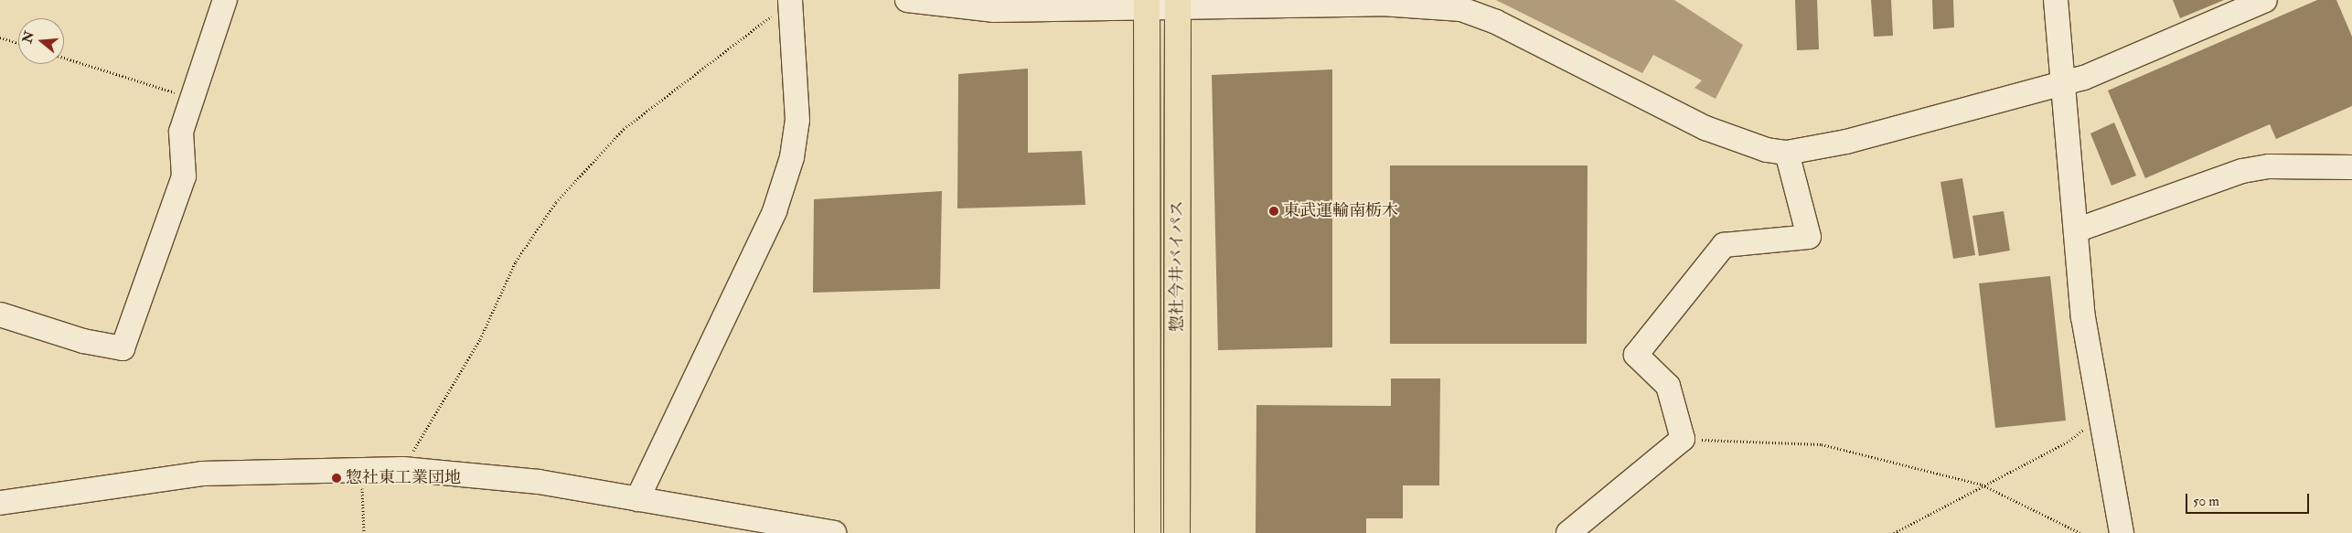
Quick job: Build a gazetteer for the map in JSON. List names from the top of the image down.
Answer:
{
  "streets": {
    "main road": ["惣社今井バイパス"]
  },
  "places": ["東武運輸南栃木", "惣社東工業団地"],
  "scale_bar": "50 m",
  "north": "left"
}
